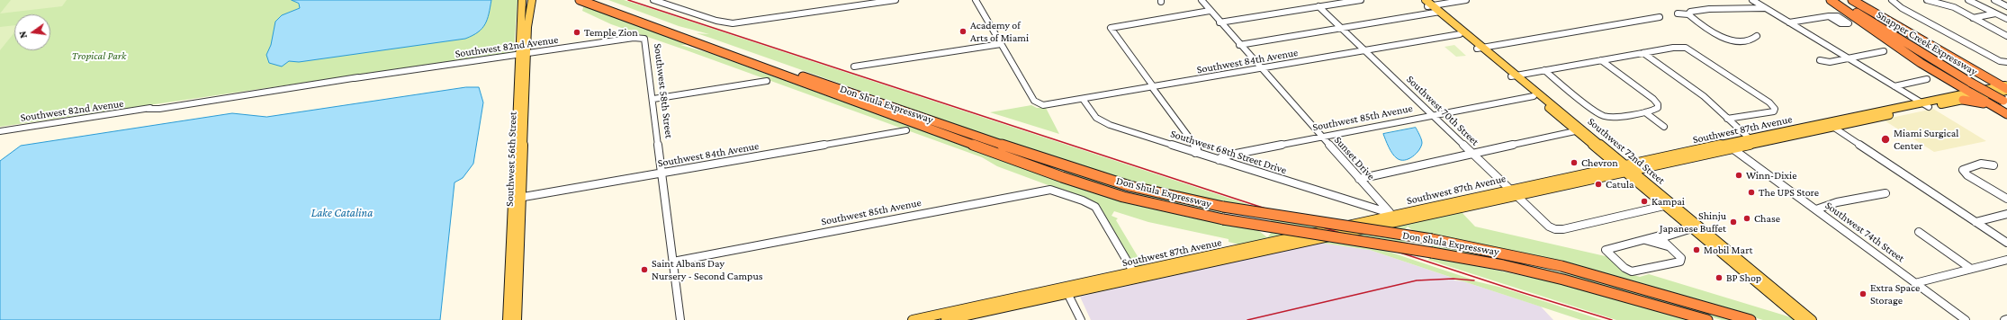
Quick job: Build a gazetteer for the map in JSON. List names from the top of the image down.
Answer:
{
  "streets": {
    "highway": ["Snapper Creek Expressway", "Don Shula Expressway"],
    "main road": ["Southwest 87th Avenue", "Southwest 72nd Street", "Southwest 56th Street"],
    "street": [
      "Southwest 82nd Avenue",
      "Southwest 84th Avenue",
      "Southwest 58th Street",
      "Southwest 70th Street",
      "Southwest 85th Avenue",
      "Southwest 68th Street Drive",
      "Sunset Drive",
      "Southwest 74th Street"
    ]
  },
  "crossings": [
    ["Southwest 82nd Avenue", "Southwest 58th Street"],
    ["Southwest 82nd Avenue", "Southwest 56th Street"],
    ["Southwest 84th Avenue", "Southwest 58th Street"],
    ["Southwest 84th Avenue", "Southwest 70th Street"],
    ["Southwest 84th Avenue", "Southwest 72nd Street"],
    ["Southwest 84th Avenue", "Southwest 68th Street Drive"],
    ["Southwest 84th Avenue", "Sunset Drive"],
    ["Southwest 84th Avenue", "Southwest 56th Street"],
    ["Southwest 58th Street", "Southwest 85th Avenue"],
    ["Southwest 70th Street", "Southwest 85th Avenue"],
    ["Southwest 70th Street", "Southwest 87th Avenue"],
    ["Southwest 70th Street", "Southwest 72nd Street"],
    ["Southwest 85th Avenue", "Southwest 87th Avenue"],
    ["Southwest 85th Avenue", "Southwest 72nd Street"],
    ["Southwest 85th Avenue", "Southwest 68th Street Drive"],
    ["Southwest 85th Avenue", "Sunset Drive"],
    ["Southwest 87th Avenue", "Southwest 72nd Street"],
    ["Southwest 87th Avenue", "Southwest 68th Street Drive"],
    ["Southwest 87th Avenue", "Southwest 74th Street"],
    ["Southwest 68th Street Drive", "Sunset Drive"]
  ],
  "water": ["Lake Catalina"],
  "parks": ["Tropical Park"],
  "places": [
    "Academy of Arts of Miami",
    "Temple Zion",
    "Miami Surgical Center",
    "Chevron",
    "Winn-Dixie",
    "Catula",
    "The UPS Store",
    "Kampai",
    "Chase",
    "Shinju Japanese Buffet",
    "Mobil Mart",
    "Saint Albans Day Nursery - Second Campus",
    "BP Shop",
    "Extra Space Storage"
  ],
  "north": "left"
}
